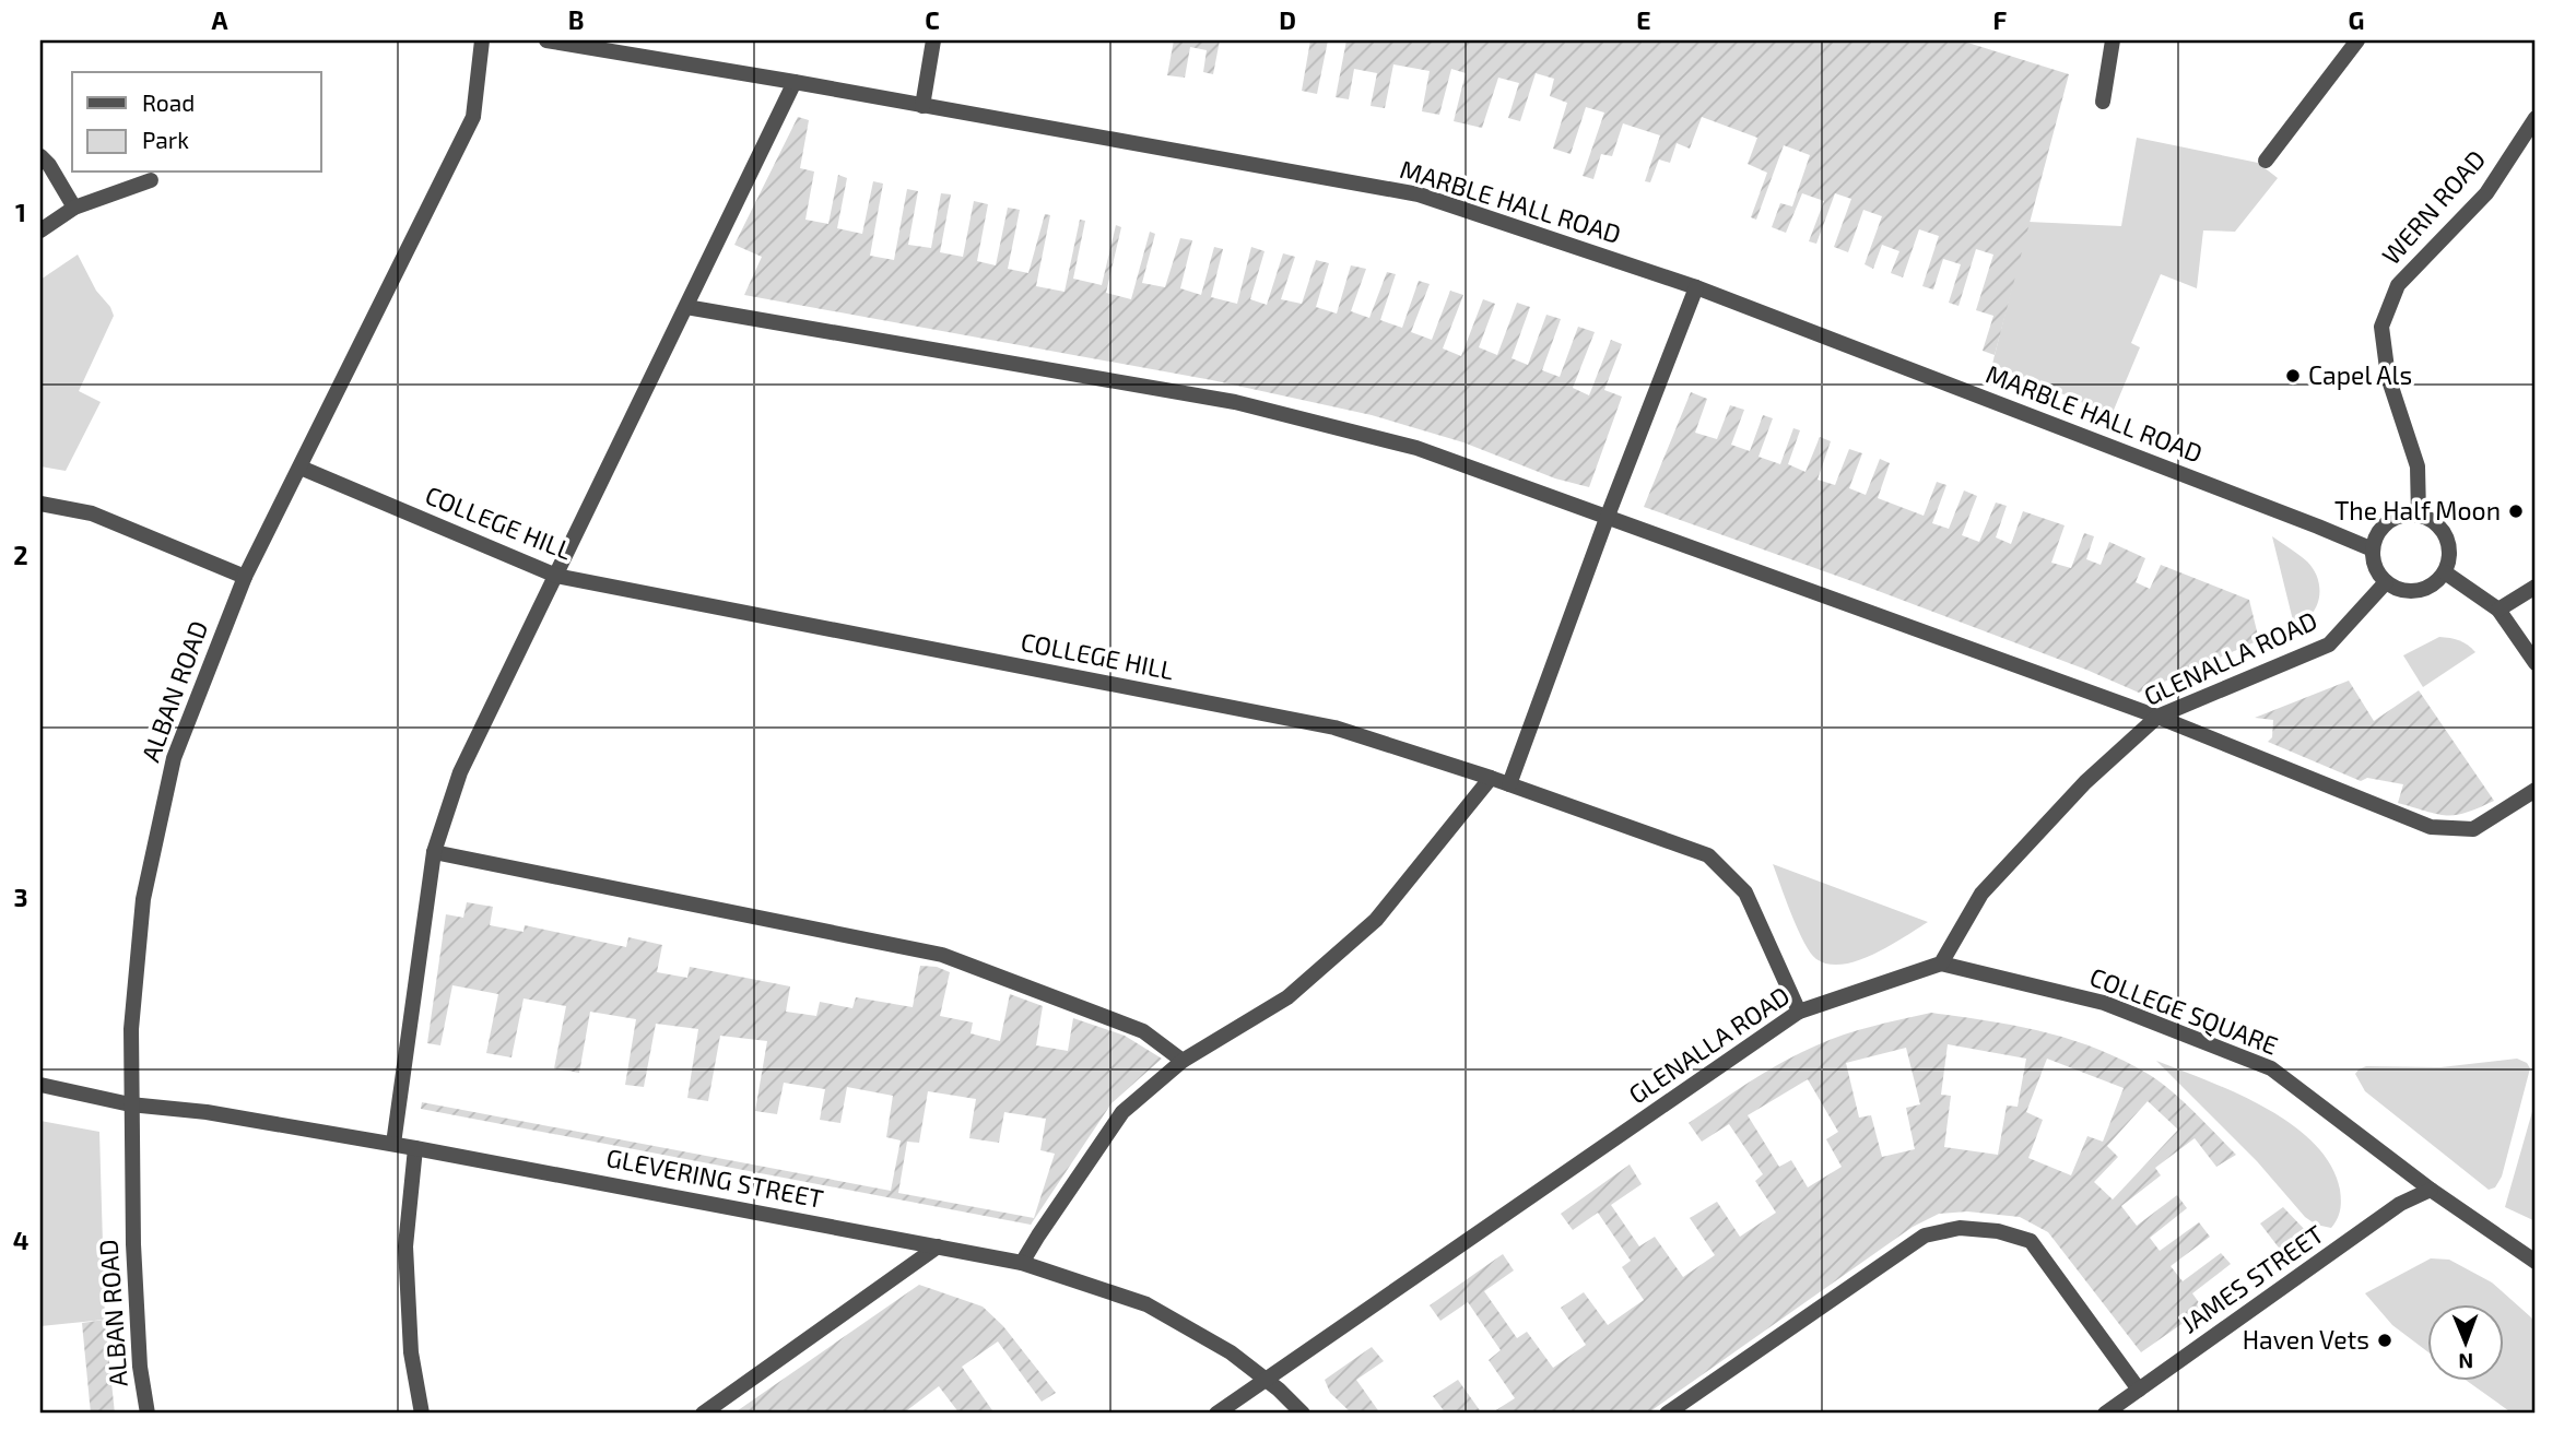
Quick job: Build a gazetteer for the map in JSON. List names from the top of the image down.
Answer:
{
  "streets": {
    "street": [
      "MARBLE HALL ROAD",
      "WERN ROAD",
      "COLLEGE HILL",
      "GLENALLA ROAD",
      "ALBAN ROAD",
      "COLLEGE SQUARE",
      "GLEVERING STREET",
      "JAMES STREET"
    ]
  },
  "crossings": [
    ["MARBLE HALL ROAD", "WERN ROAD"],
    ["MARBLE HALL ROAD", "GLENALLA ROAD"],
    ["WERN ROAD", "GLENALLA ROAD"],
    ["COLLEGE HILL", "GLENALLA ROAD"],
    ["COLLEGE HILL", "ALBAN ROAD"],
    ["GLENALLA ROAD", "COLLEGE SQUARE"],
    ["GLENALLA ROAD", "GLEVERING STREET"],
    ["ALBAN ROAD", "GLEVERING STREET"],
    ["COLLEGE SQUARE", "JAMES STREET"]
  ],
  "places": ["Capel Als", "The Half Moon", "Haven Vets"],
  "legend": ["Road", "Park"],
  "north": "bottom",
  "grid": {
    "columns": [
      "A",
      "B",
      "C",
      "D",
      "E",
      "F",
      "G"
    ],
    "rows": [
      "1",
      "2",
      "3",
      "4"
    ]
  }
}
